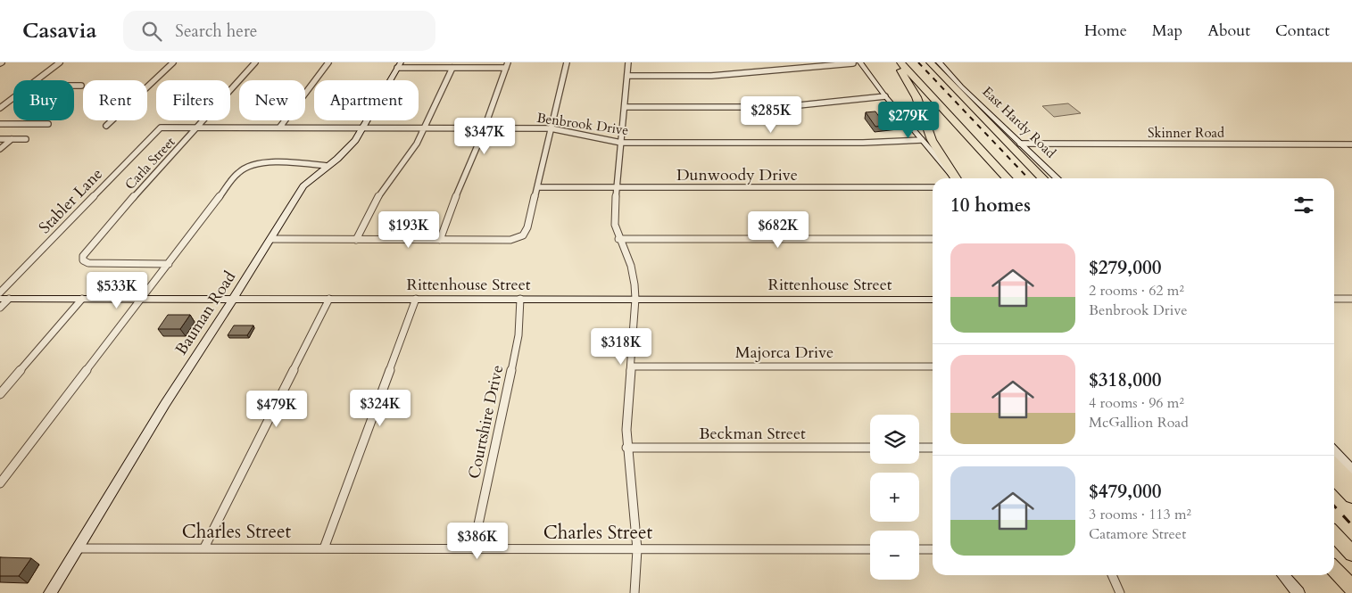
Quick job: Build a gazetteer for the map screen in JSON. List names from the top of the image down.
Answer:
{
  "streets": {
    "street": [
      "East Hardy Road",
      "Benbrook Drive",
      "Skinner Road",
      "Carla Street",
      "Dunwoody Drive",
      "Stabler Lane",
      "Rittenhouse Street",
      "Bauman Road",
      "Majorca Drive",
      "Courtshire Drive",
      "Beckman Street",
      "Charles Street"
    ]
  },
  "crossings": [
    ["East Hardy Road", "Skinner Road"],
    ["Benbrook Drive", "Carla Street"],
    ["Benbrook Drive", "Stabler Lane"],
    ["Benbrook Drive", "Bauman Road"],
    ["Rittenhouse Street", "Bauman Road"],
    ["Rittenhouse Street", "Courtshire Drive"],
    ["Bauman Road", "Charles Street"],
    ["Courtshire Drive", "Charles Street"]
  ],
  "page": {
    "header": "Casavia",
    "search": "Search here",
    "nav": [
      "Home",
      "Map",
      "About",
      "Contact"
    ],
    "chip": [
      "Buy",
      "Rent",
      "Filters",
      "New",
      "Apartment"
    ],
    "price": [
      "$285K",
      "$279K",
      "$347K",
      "$193K",
      "$682K",
      "$533K",
      "$318K",
      "$324K",
      "$479K",
      "$386K"
    ],
    "heading": "10 homes",
    "list": [
      {
        "name": "$279,000",
        "note": "2 rooms · 62 m² · Benbrook Drive"
      },
      {
        "name": "$318,000",
        "note": "4 rooms · 96 m² · McGallion Road"
      },
      {
        "name": "$479,000",
        "note": "3 rooms · 113 m² · Catamore Street"
      }
    ],
    "map_buttons": ["+", "−"]
  }
}
